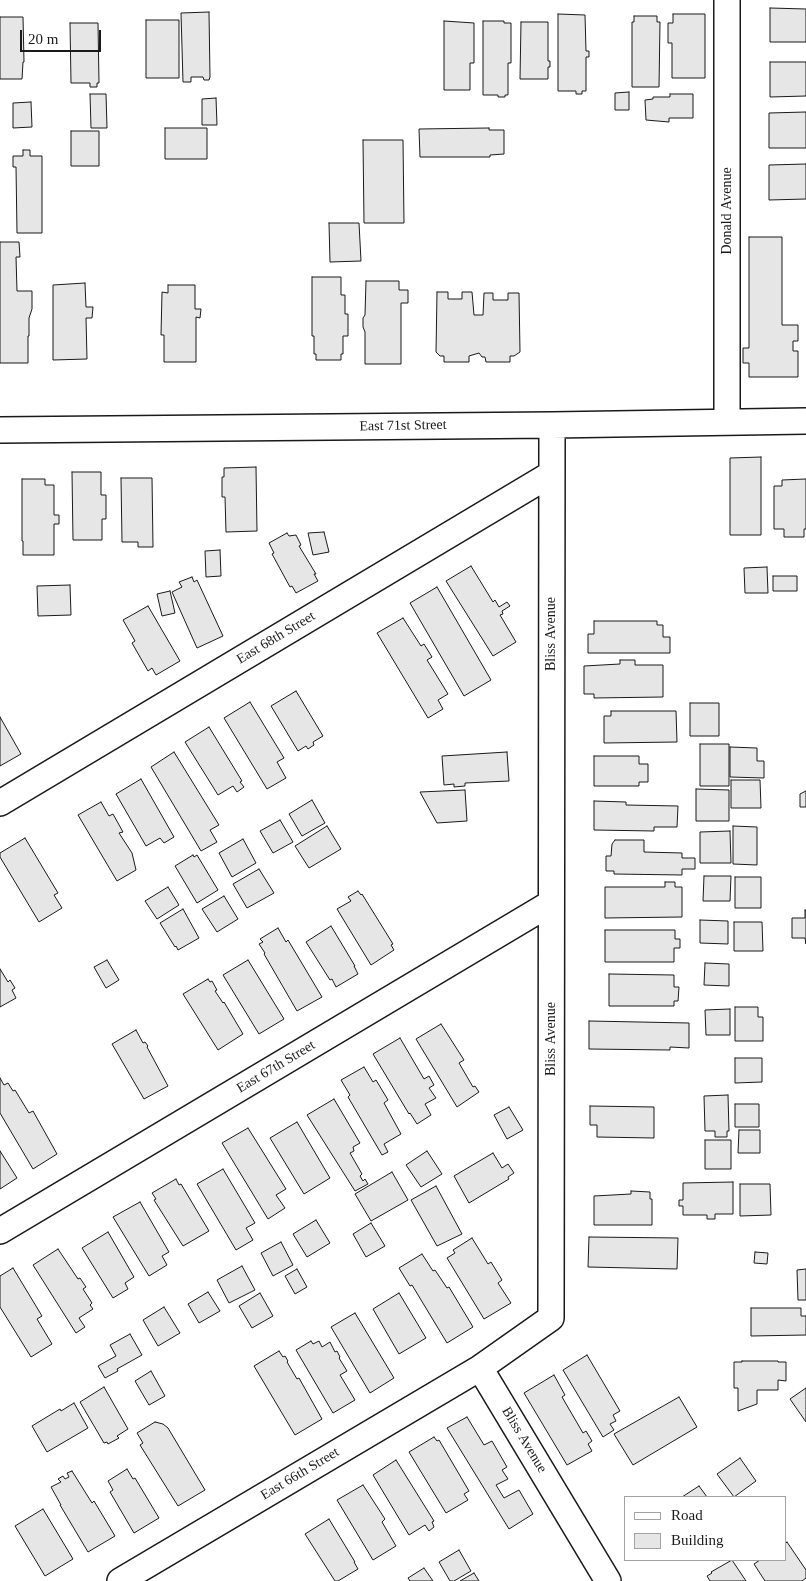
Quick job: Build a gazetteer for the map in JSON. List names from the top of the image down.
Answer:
{
  "streets": {
    "street": [
      "Donald Avenue",
      "East 71st Street",
      "Bliss Avenue",
      "East 68th Street",
      "East 67th Street",
      "East 66th Street"
    ]
  },
  "crossings": [
    ["Donald Avenue", "East 71st Street"],
    ["East 71st Street", "Bliss Avenue"],
    ["Bliss Avenue", "East 68th Street"],
    ["Bliss Avenue", "East 67th Street"],
    ["Bliss Avenue", "East 66th Street"]
  ],
  "legend": ["Road", "Building"],
  "scale_bar": "20 m"
}
